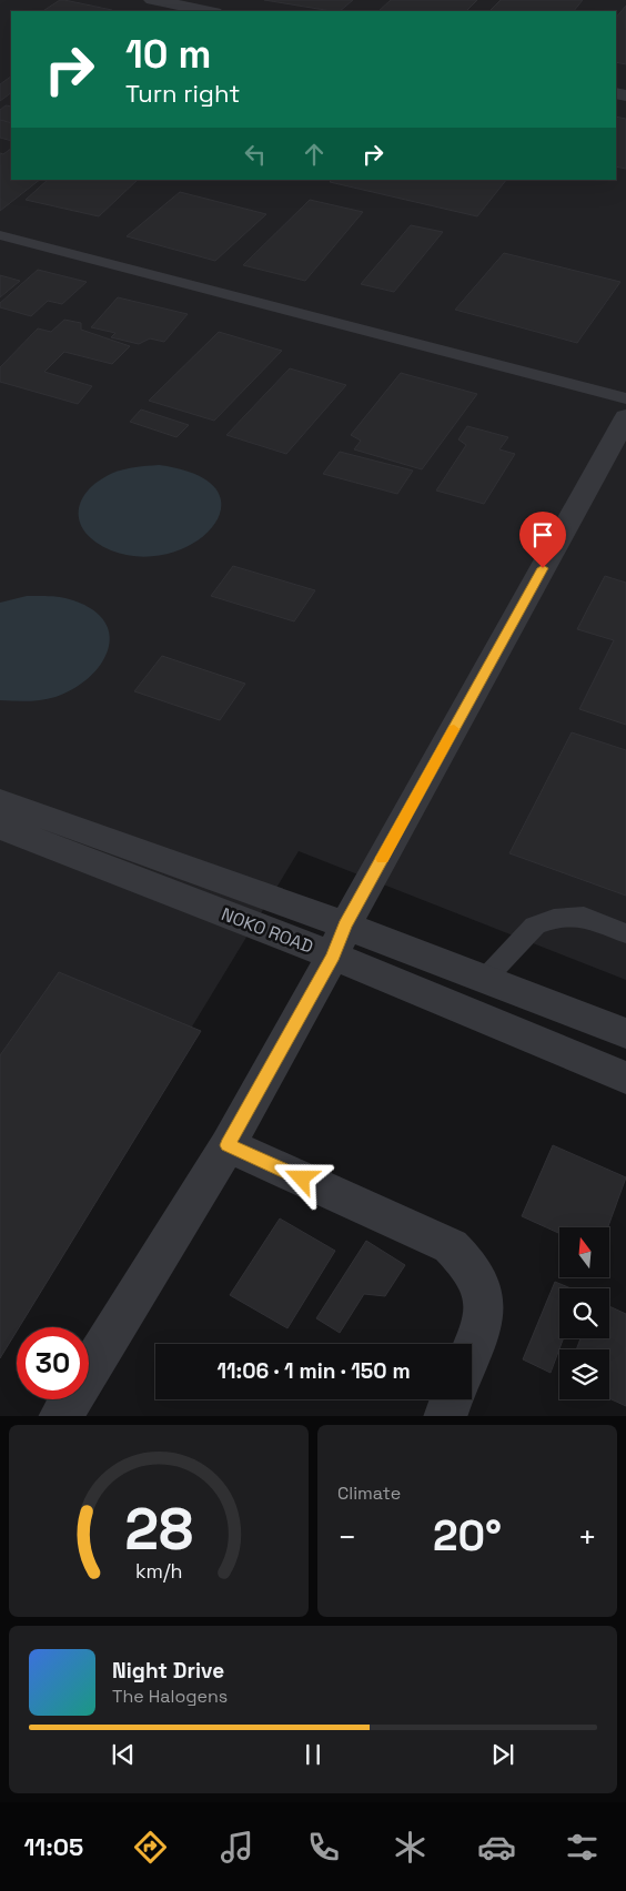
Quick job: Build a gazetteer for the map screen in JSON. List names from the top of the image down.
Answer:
{
  "streets": {
    "street": ["NOKO ROAD"]
  },
  "north": "top",
  "page": {
    "turn": ["10 m", "Turn right"],
    "limit": "30",
    "trip": "11:06 · 1 min · 150 m",
    "tile": "Climate",
    "heat": ["−", "20°", "+"],
    "song": ["Night Drive", "The Halogens"],
    "tabs": "11:05",
    "gauge": ["28", "km/h"]
  }
}
